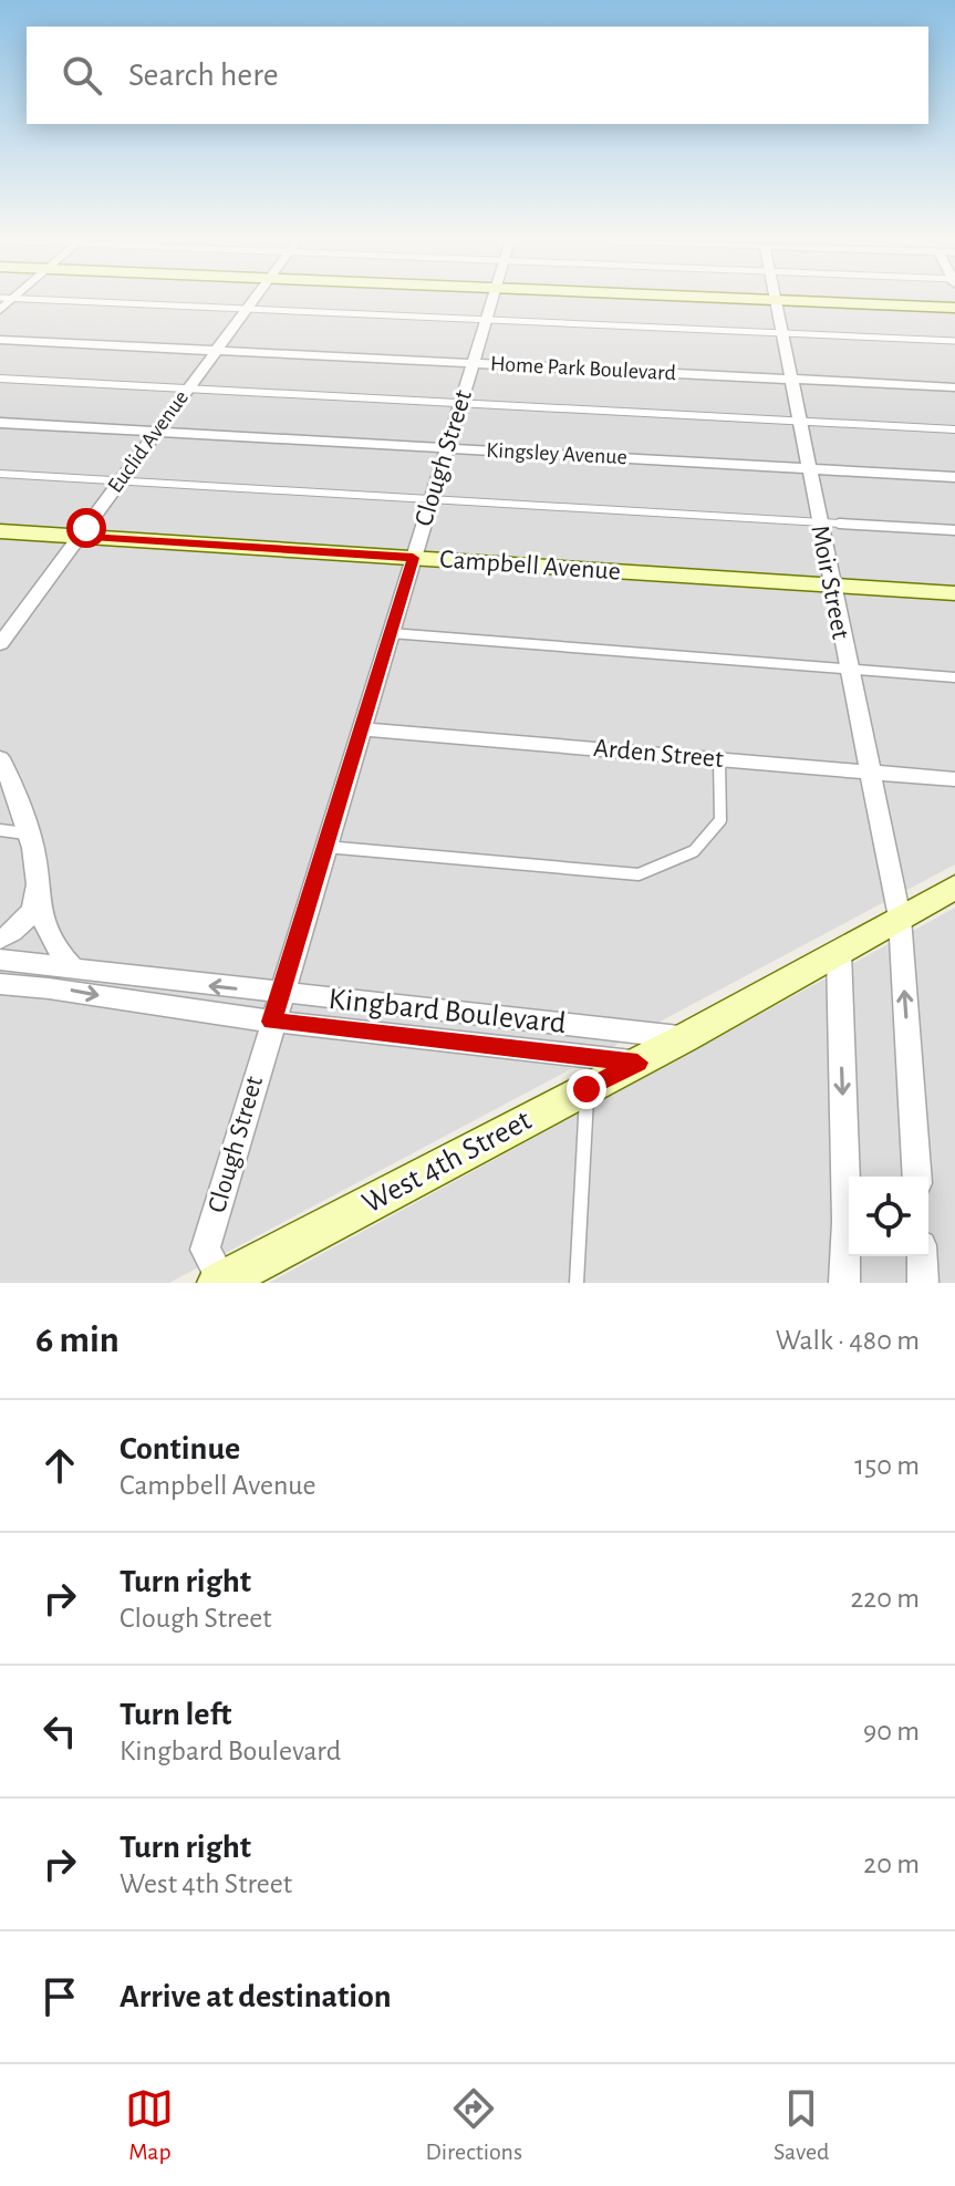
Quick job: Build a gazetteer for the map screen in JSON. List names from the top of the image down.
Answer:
{
  "streets": {
    "main road": ["Campbell Avenue", "West 4th Street"],
    "street": [
      "Home Park Boulevard",
      "Euclid Avenue",
      "Kingsley Avenue",
      "Clough Street",
      "Moir Street",
      "Arden Street",
      "Kingbard Boulevard"
    ]
  },
  "crossings": [
    ["Home Park Boulevard", "Euclid Avenue"],
    ["Home Park Boulevard", "Clough Street"],
    ["Home Park Boulevard", "Moir Street"],
    ["Euclid Avenue", "Kingsley Avenue"],
    ["Euclid Avenue", "Campbell Avenue"],
    ["Kingsley Avenue", "Clough Street"],
    ["Kingsley Avenue", "Moir Street"],
    ["Clough Street", "Campbell Avenue"],
    ["Clough Street", "Arden Street"],
    ["Clough Street", "Kingbard Boulevard"],
    ["Clough Street", "West 4th Street"],
    ["Campbell Avenue", "Moir Street"],
    ["Moir Street", "Arden Street"],
    ["Moir Street", "West 4th Street"],
    ["Kingbard Boulevard", "West 4th Street"]
  ],
  "page": {
    "search": "Search here",
    "heading": ["6 min", "Walk · 480 m"],
    "list": [
      ["Continue", "Campbell Avenue", "150 m"],
      ["Turn right", "Clough Street", "220 m"],
      ["Turn left", "Kingbard Boulevard", "90 m"],
      ["Turn right", "West 4th Street", "20 m"],
      "Arrive at destination"
    ],
    "nav": ["Map", "Directions", "Saved"]
  }
}
